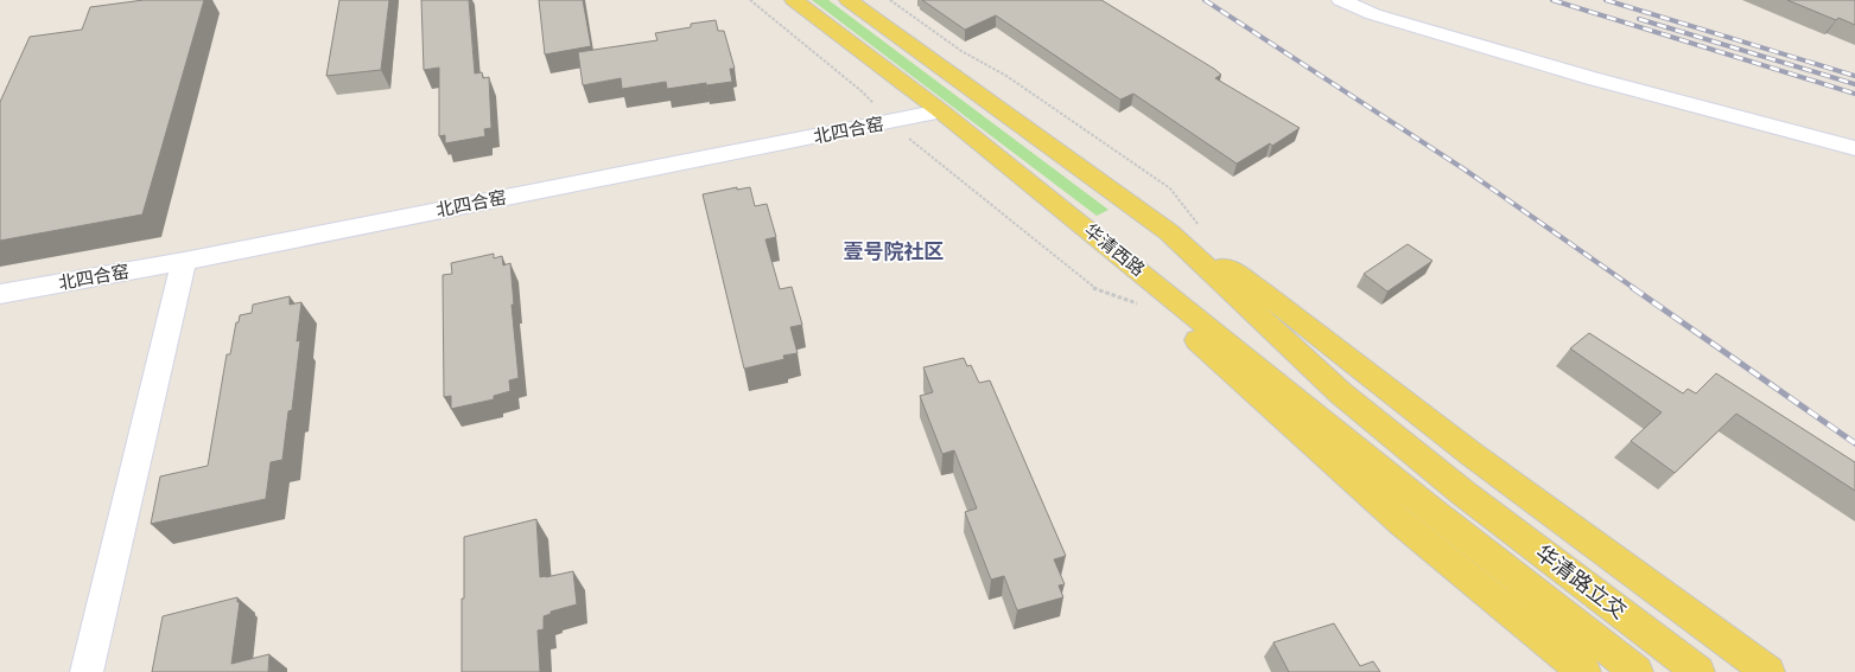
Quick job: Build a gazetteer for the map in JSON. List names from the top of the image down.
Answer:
{
  "streets": {
    "main road": ["华清西路", "华清路立交"],
    "street": ["北四合窑"]
  },
  "crossings": [
    ["北四合窑", "华清西路"],
    ["华清西路", "华清路立交"]
  ],
  "districts": ["壹号院社区"]
}
